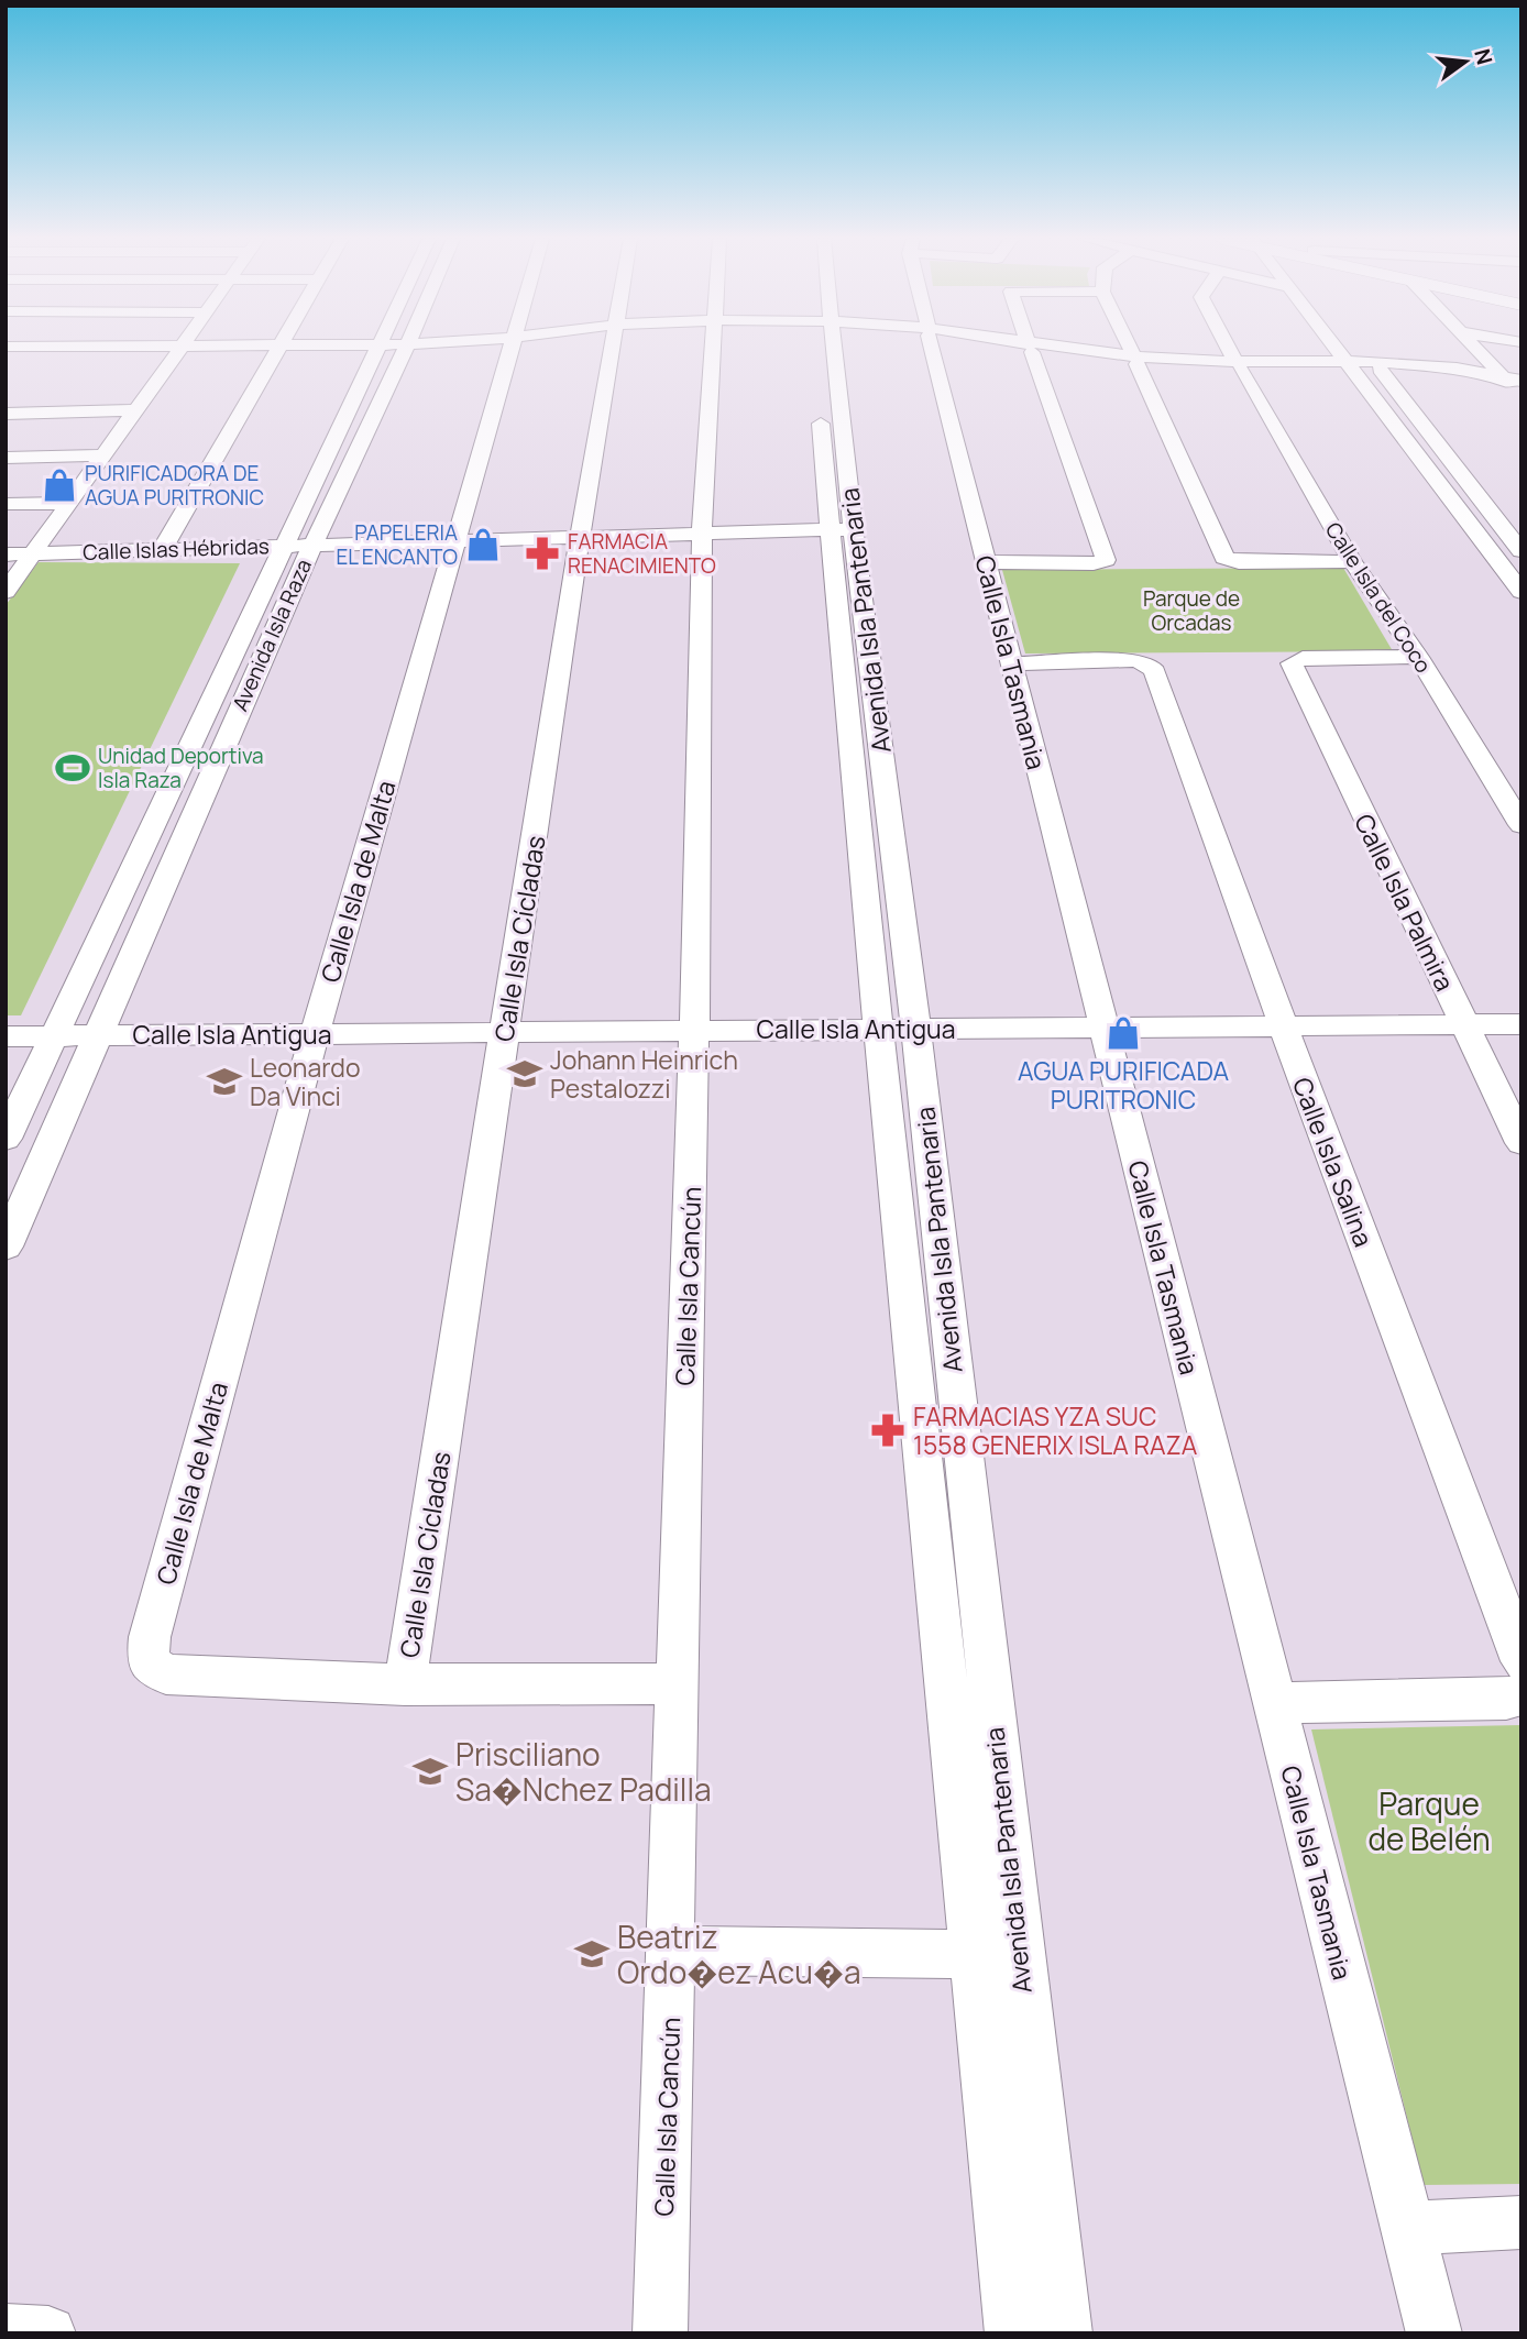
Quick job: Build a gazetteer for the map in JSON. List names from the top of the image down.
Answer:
{
  "streets": {
    "street": [
      "Calle Islas Hébridas",
      "Calle Isla del Coco",
      "Avenida Isla Pantenaria",
      "Avenida Isla Raza",
      "Calle Isla Tasmania",
      "Calle Isla de Malta",
      "Calle Isla Palmira",
      "Calle Isla Cícladas",
      "Calle Isla Antigua",
      "Calle Isla Salina",
      "Calle Isla Cancún"
    ]
  },
  "crossings": [
    ["Calle Islas Hébridas", "Avenida Isla Pantenaria"],
    ["Calle Islas Hébridas", "Avenida Isla Raza"],
    ["Calle Islas Hébridas", "Calle Isla de Malta"],
    ["Calle Islas Hébridas", "Calle Isla Cícladas"],
    ["Calle Islas Hébridas", "Calle Isla Cancún"],
    ["Calle Isla del Coco", "Calle Isla Palmira"],
    ["Avenida Isla Pantenaria", "Calle Isla Antigua"],
    ["Avenida Isla Raza", "Calle Isla Antigua"],
    ["Calle Isla Tasmania", "Calle Isla Antigua"],
    ["Calle Isla Tasmania", "Calle Isla Salina"],
    ["Calle Isla de Malta", "Calle Isla Cícladas"],
    ["Calle Isla de Malta", "Calle Isla Antigua"],
    ["Calle Isla Palmira", "Calle Isla Antigua"],
    ["Calle Isla Cícladas", "Calle Isla Antigua"],
    ["Calle Isla Antigua", "Calle Isla Salina"],
    ["Calle Isla Antigua", "Calle Isla Cancún"]
  ],
  "parks": ["Parque de Orcadas", "Parque de Belén"],
  "places": {
    "shop": ["PURIFICADORA DE AGUA PURITRONIC", "PAPELERIA EL ENCANTO", "AGUA PURIFICADA PURITRONIC"],
    "pharmacy": ["FARMACIA RENACIMIENTO", "FARMACIAS YZA SUC 1558 GENERIX ISLA RAZA"],
    "sports": ["Unidad Deportiva Isla Raza"],
    "school or university": [
      "Johann Heinrich Pestalozzi",
      "Leonardo Da Vinci",
      "Prisciliano Sa�Nchez Padilla",
      "Beatriz Ordo�ez Acu�a"
    ]
  },
  "north": "right"
}
